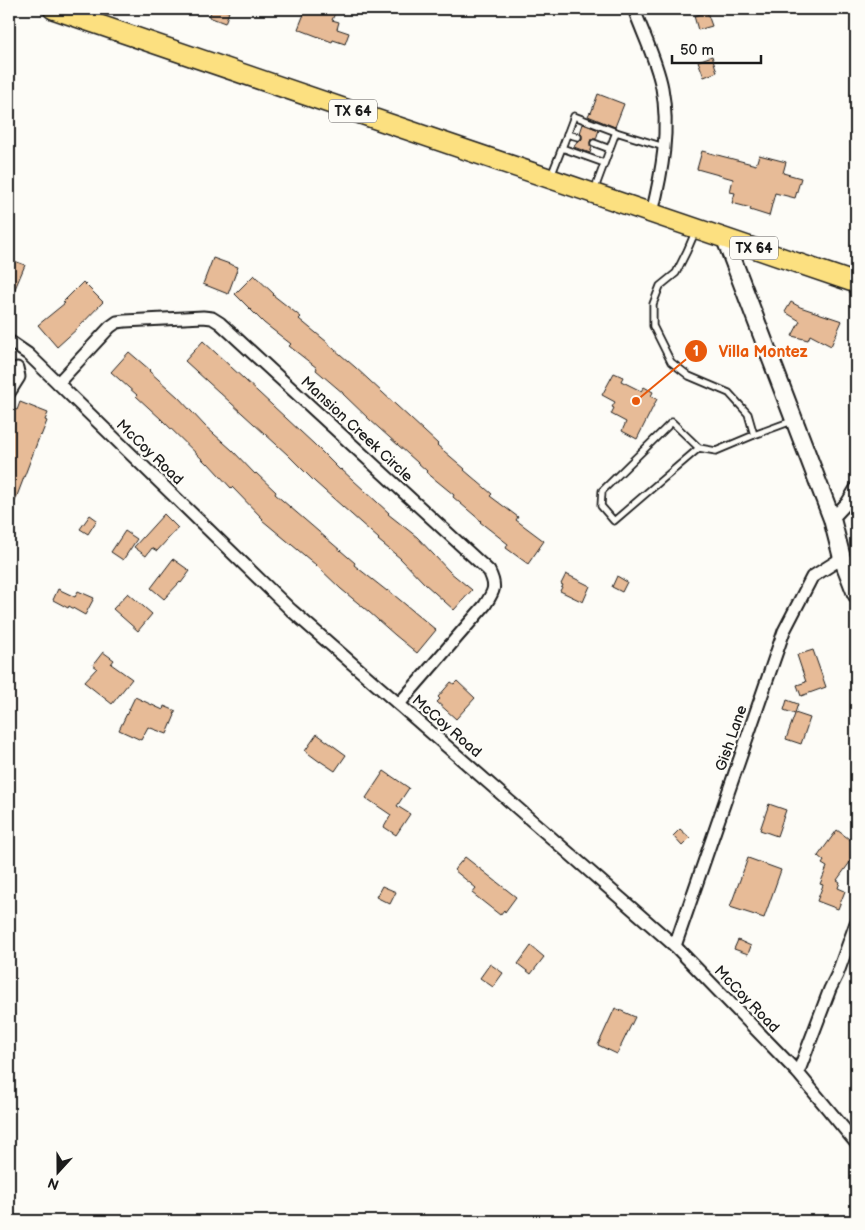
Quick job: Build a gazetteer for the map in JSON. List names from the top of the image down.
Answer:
{
  "streets": {
    "main road": ["TX 64"],
    "street": ["Mansion Creek Circle", "McCoy Road", "Gish Lane"]
  },
  "crossings": [
    ["Mansion Creek Circle", "McCoy Road"],
    ["McCoy Road", "Gish Lane"]
  ],
  "places": ["Villa Montez"],
  "scale_bar": "50 m",
  "north": "bottom"
}
